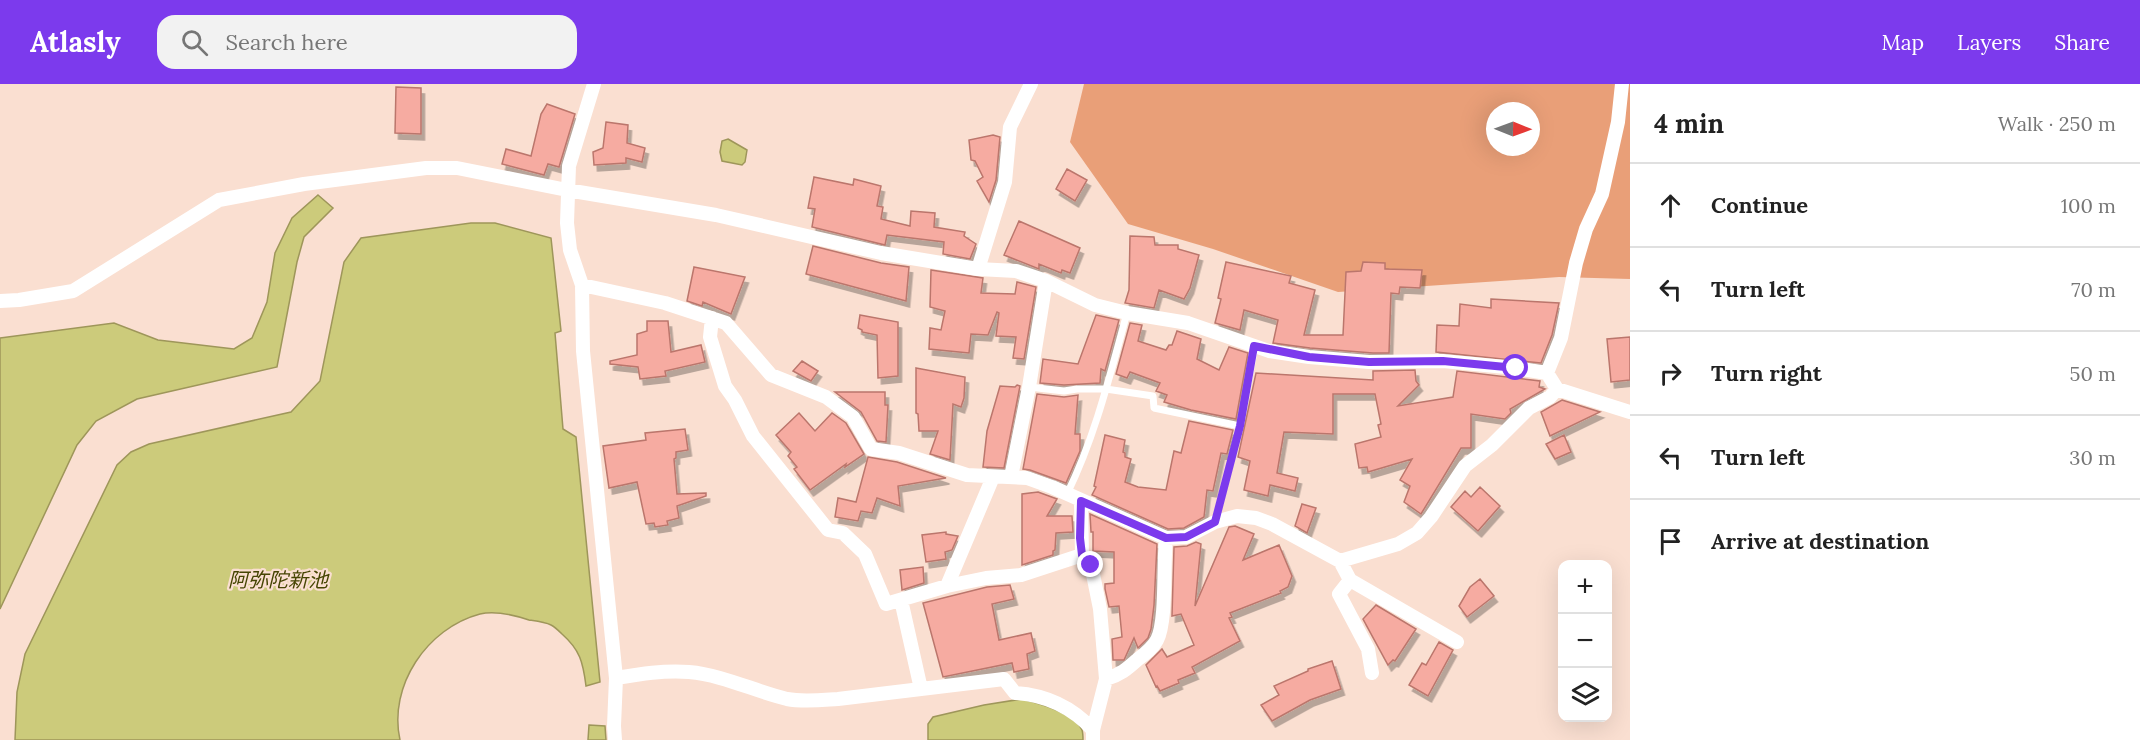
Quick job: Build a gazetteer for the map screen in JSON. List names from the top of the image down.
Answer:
{
  "water": ["阿弥陀新池"],
  "north": "right",
  "page": {
    "header": "Atlasly",
    "search": "Search here",
    "nav": ["Map", "Layers", "Share"],
    "heading": ["4 min", "Walk · 250 m"],
    "list": [
      ["Continue", "100 m"],
      ["Turn left", "70 m"],
      ["Turn right", "50 m"],
      ["Turn left", "30 m"],
      "Arrive at destination"
    ],
    "map_buttons": ["+", "−"]
  }
}
